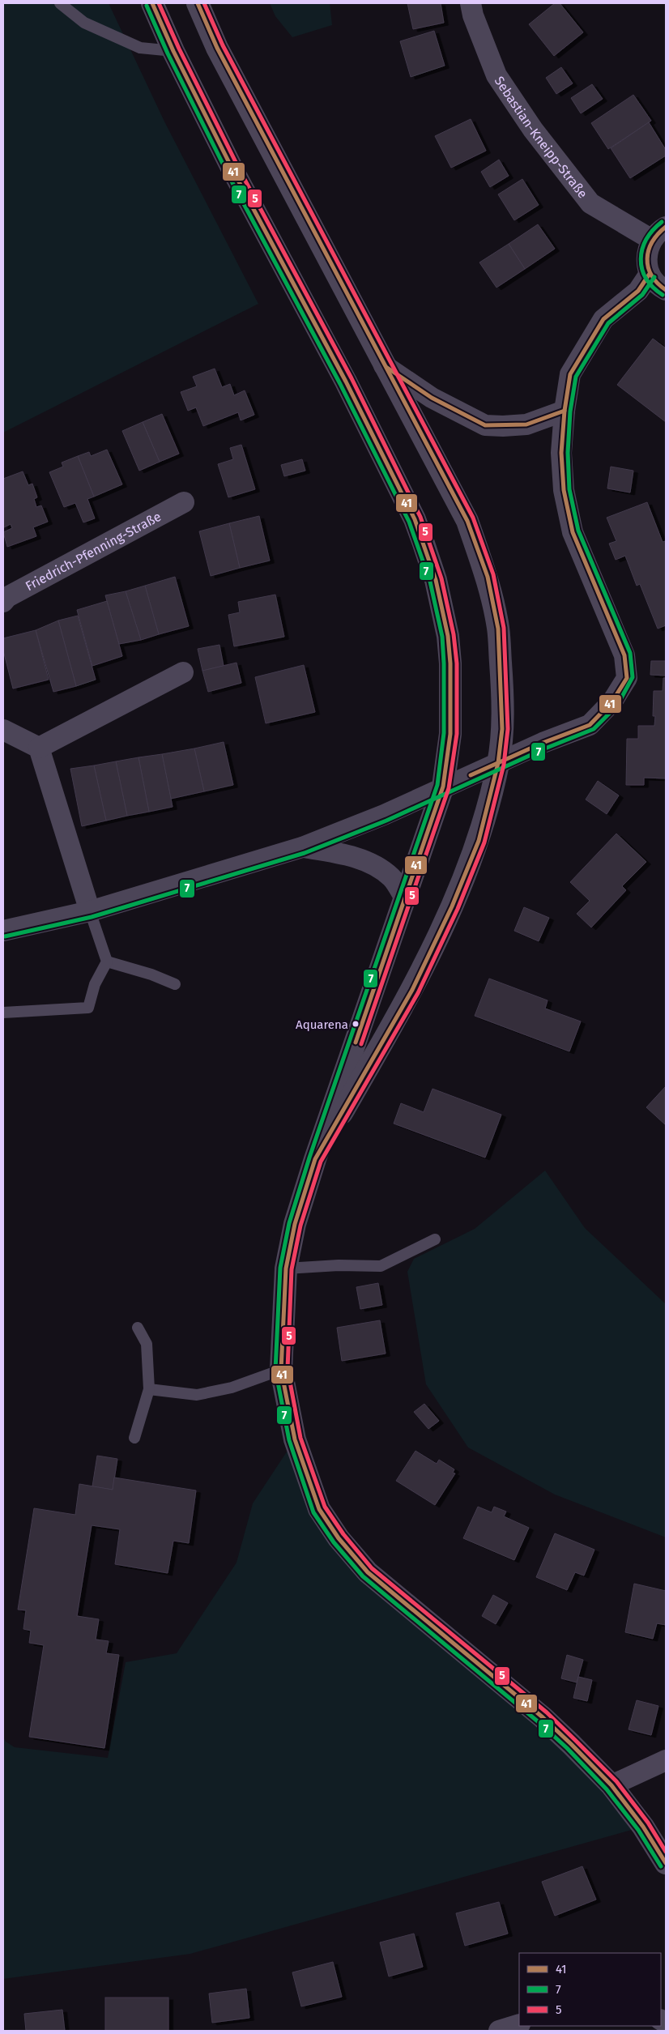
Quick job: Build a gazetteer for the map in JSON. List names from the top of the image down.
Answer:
{
  "streets": {
    "street": ["Sebastian-Kneipp-Straße", "Friedrich-Pfenning-Straße"]
  },
  "places": ["Aquarena"],
  "lines": ["transit line 41", "transit line 5", "transit line 7"],
  "legend": ["41", "7", "5"]
}
